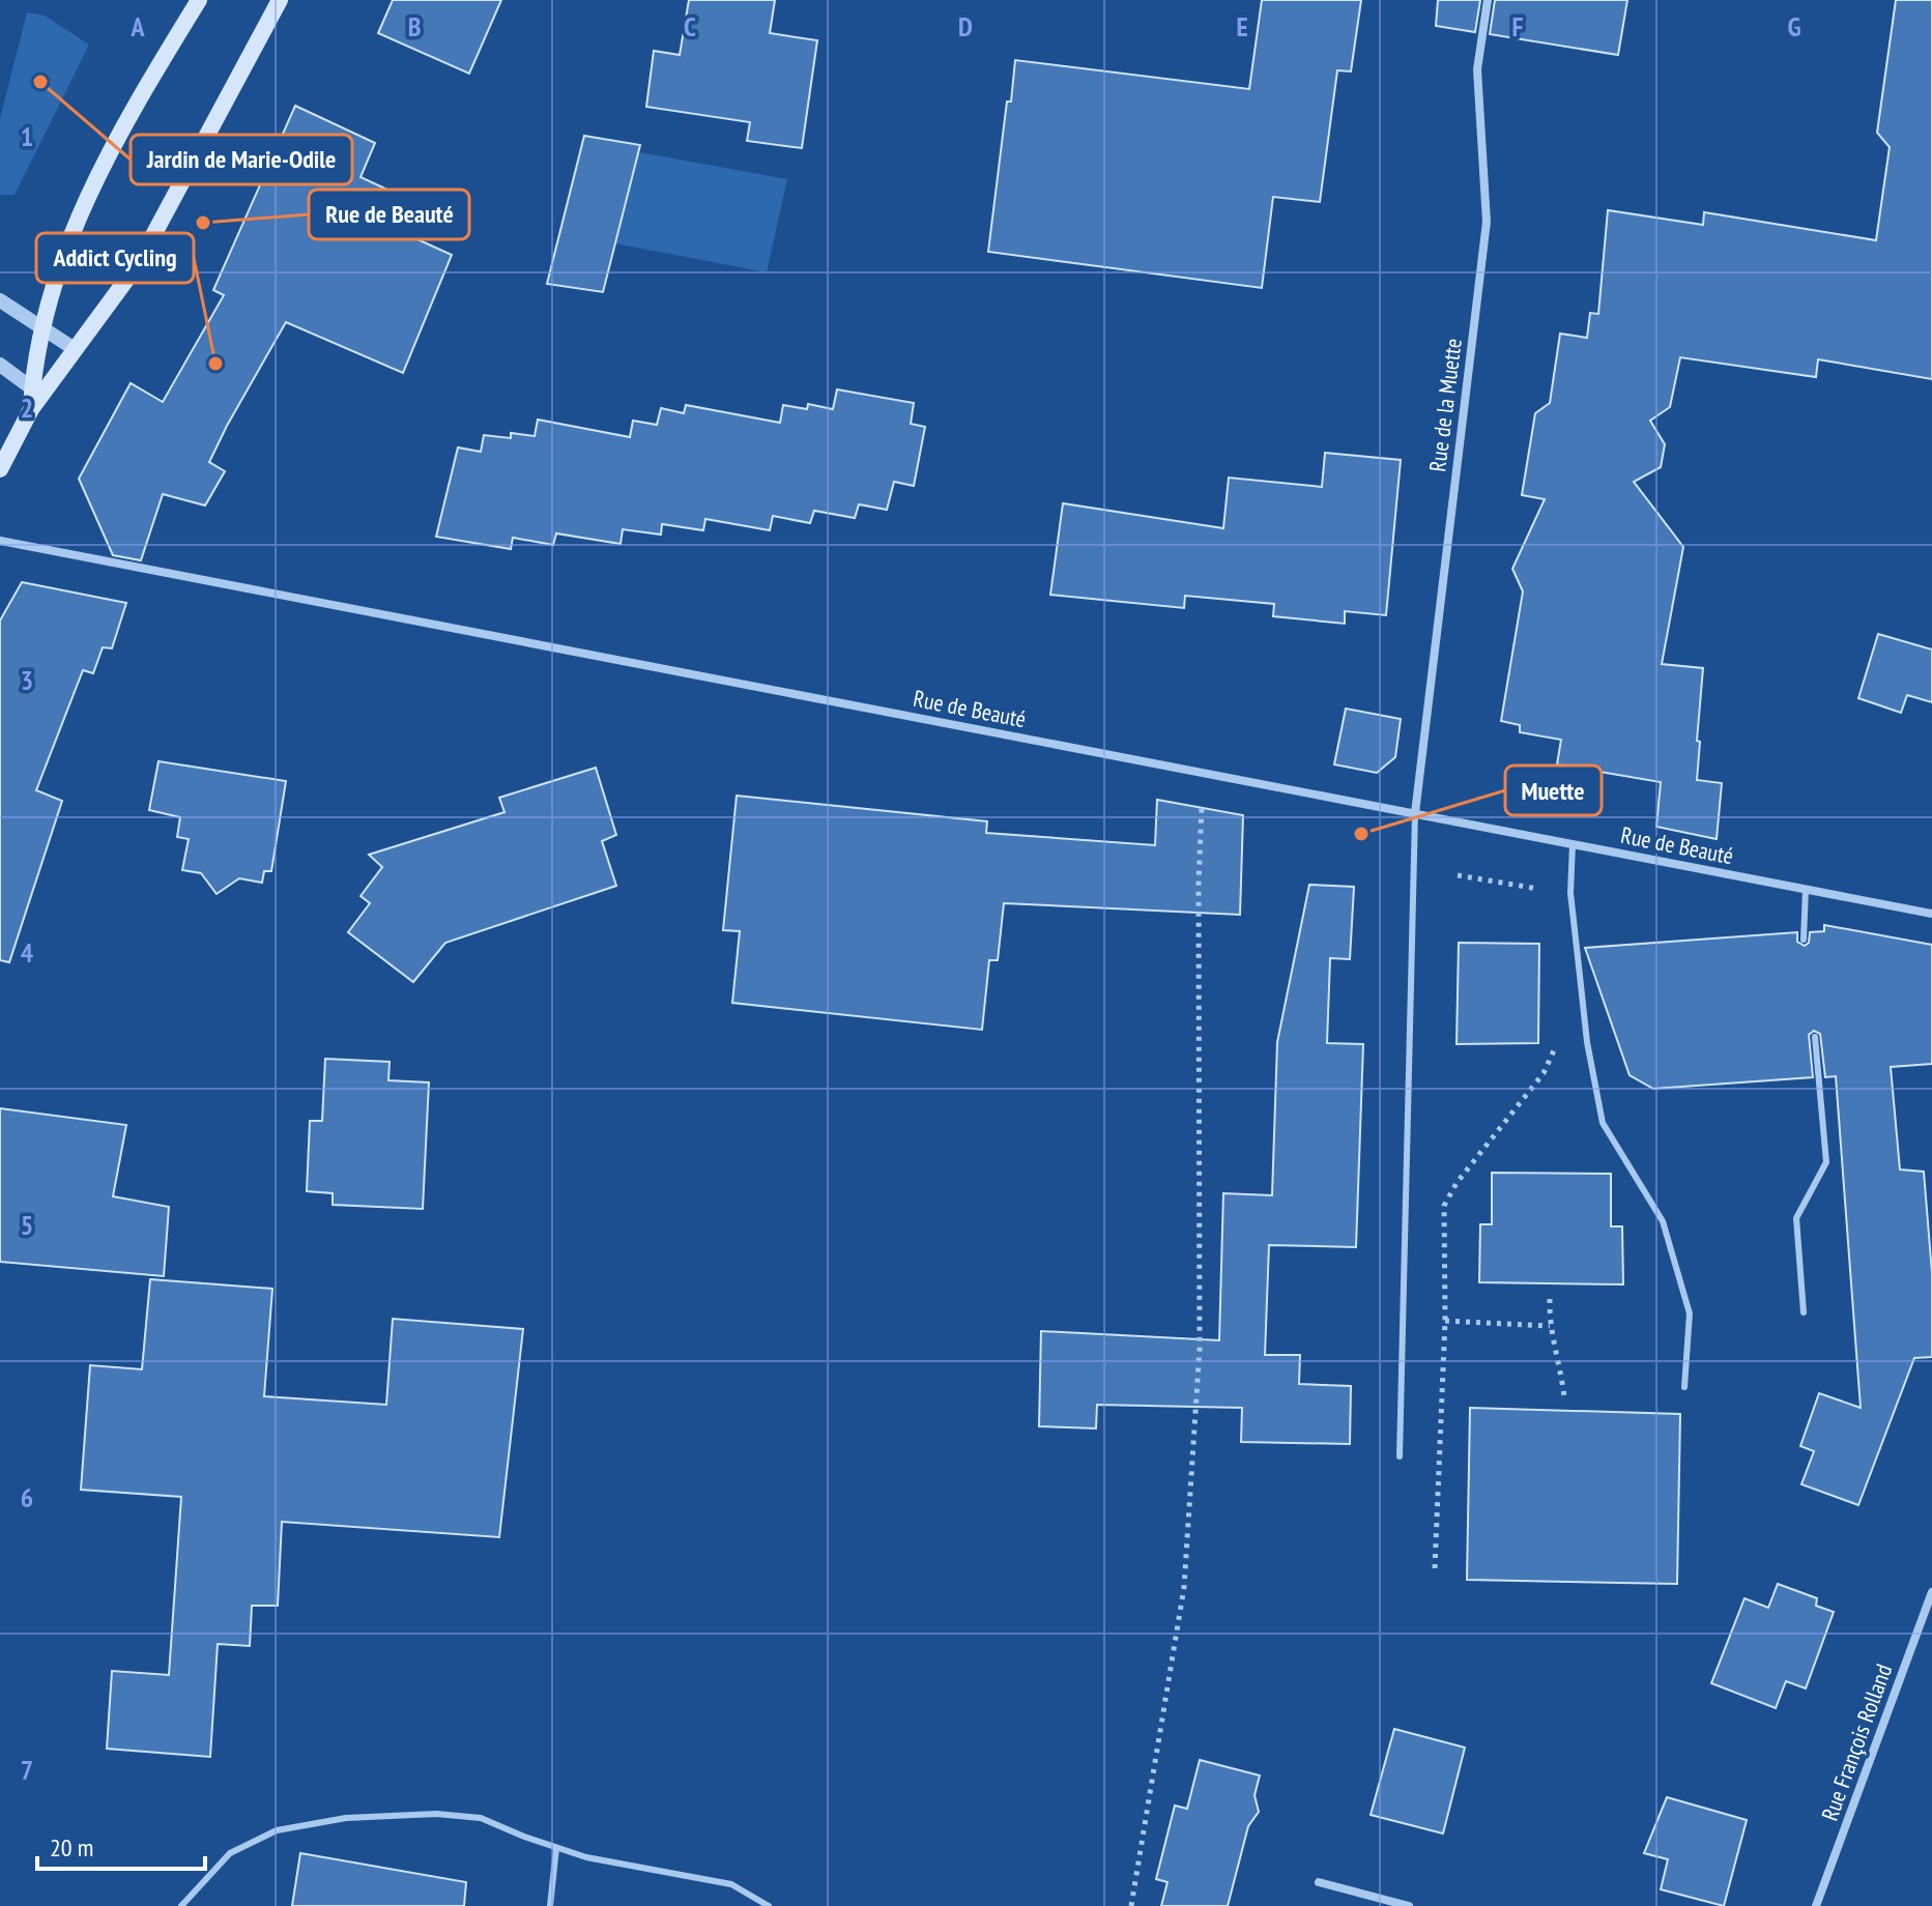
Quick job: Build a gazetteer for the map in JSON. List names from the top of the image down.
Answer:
{
  "streets": {
    "street": ["Rue de la Muette", "Rue de Beauté", "Rue François Rolland"]
  },
  "crossings": [
    ["Rue de la Muette", "Rue de Beauté"]
  ],
  "places": [
    "Jardin de Marie-Odile",
    "Rue de Beauté",
    "Addict Cycling",
    "Muette"
  ],
  "scale_bar": "20 m",
  "grid": {
    "columns": [
      "A",
      "B",
      "C",
      "D",
      "E",
      "F",
      "G"
    ],
    "rows": [
      "1",
      "2",
      "3",
      "4",
      "5",
      "6",
      "7"
    ]
  }
}
